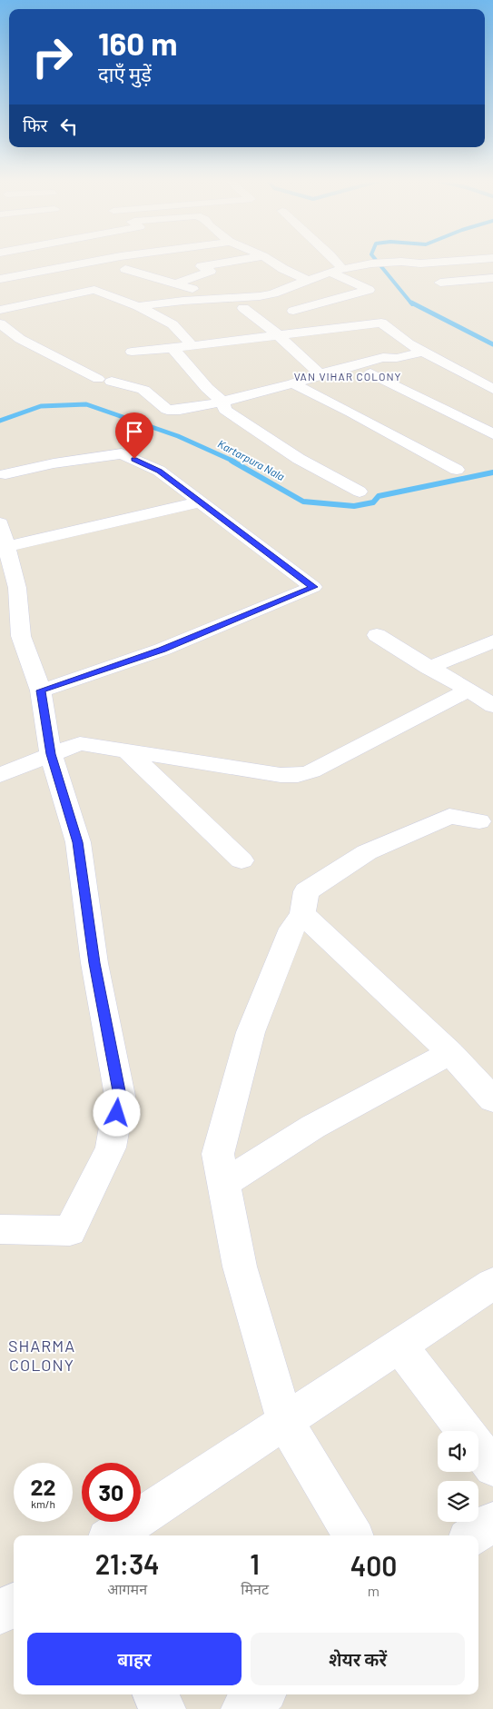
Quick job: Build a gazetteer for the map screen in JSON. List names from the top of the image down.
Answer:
{
  "districts": ["VAN VIHAR COLONY", "SHARMA COLONY"],
  "water": ["Kartarpura Nala"],
  "page": {
    "turn": ["160 m", "दाएँ मुड़ें"],
    "then": "फिर",
    "speed": "22 km/h",
    "limit": "30",
    "eta": [
      "21:34",
      "आगमन",
      "1",
      "मिनट",
      "400",
      "m"
    ],
    "buttons": ["बाहर", "शेयर करें"]
  }
}
